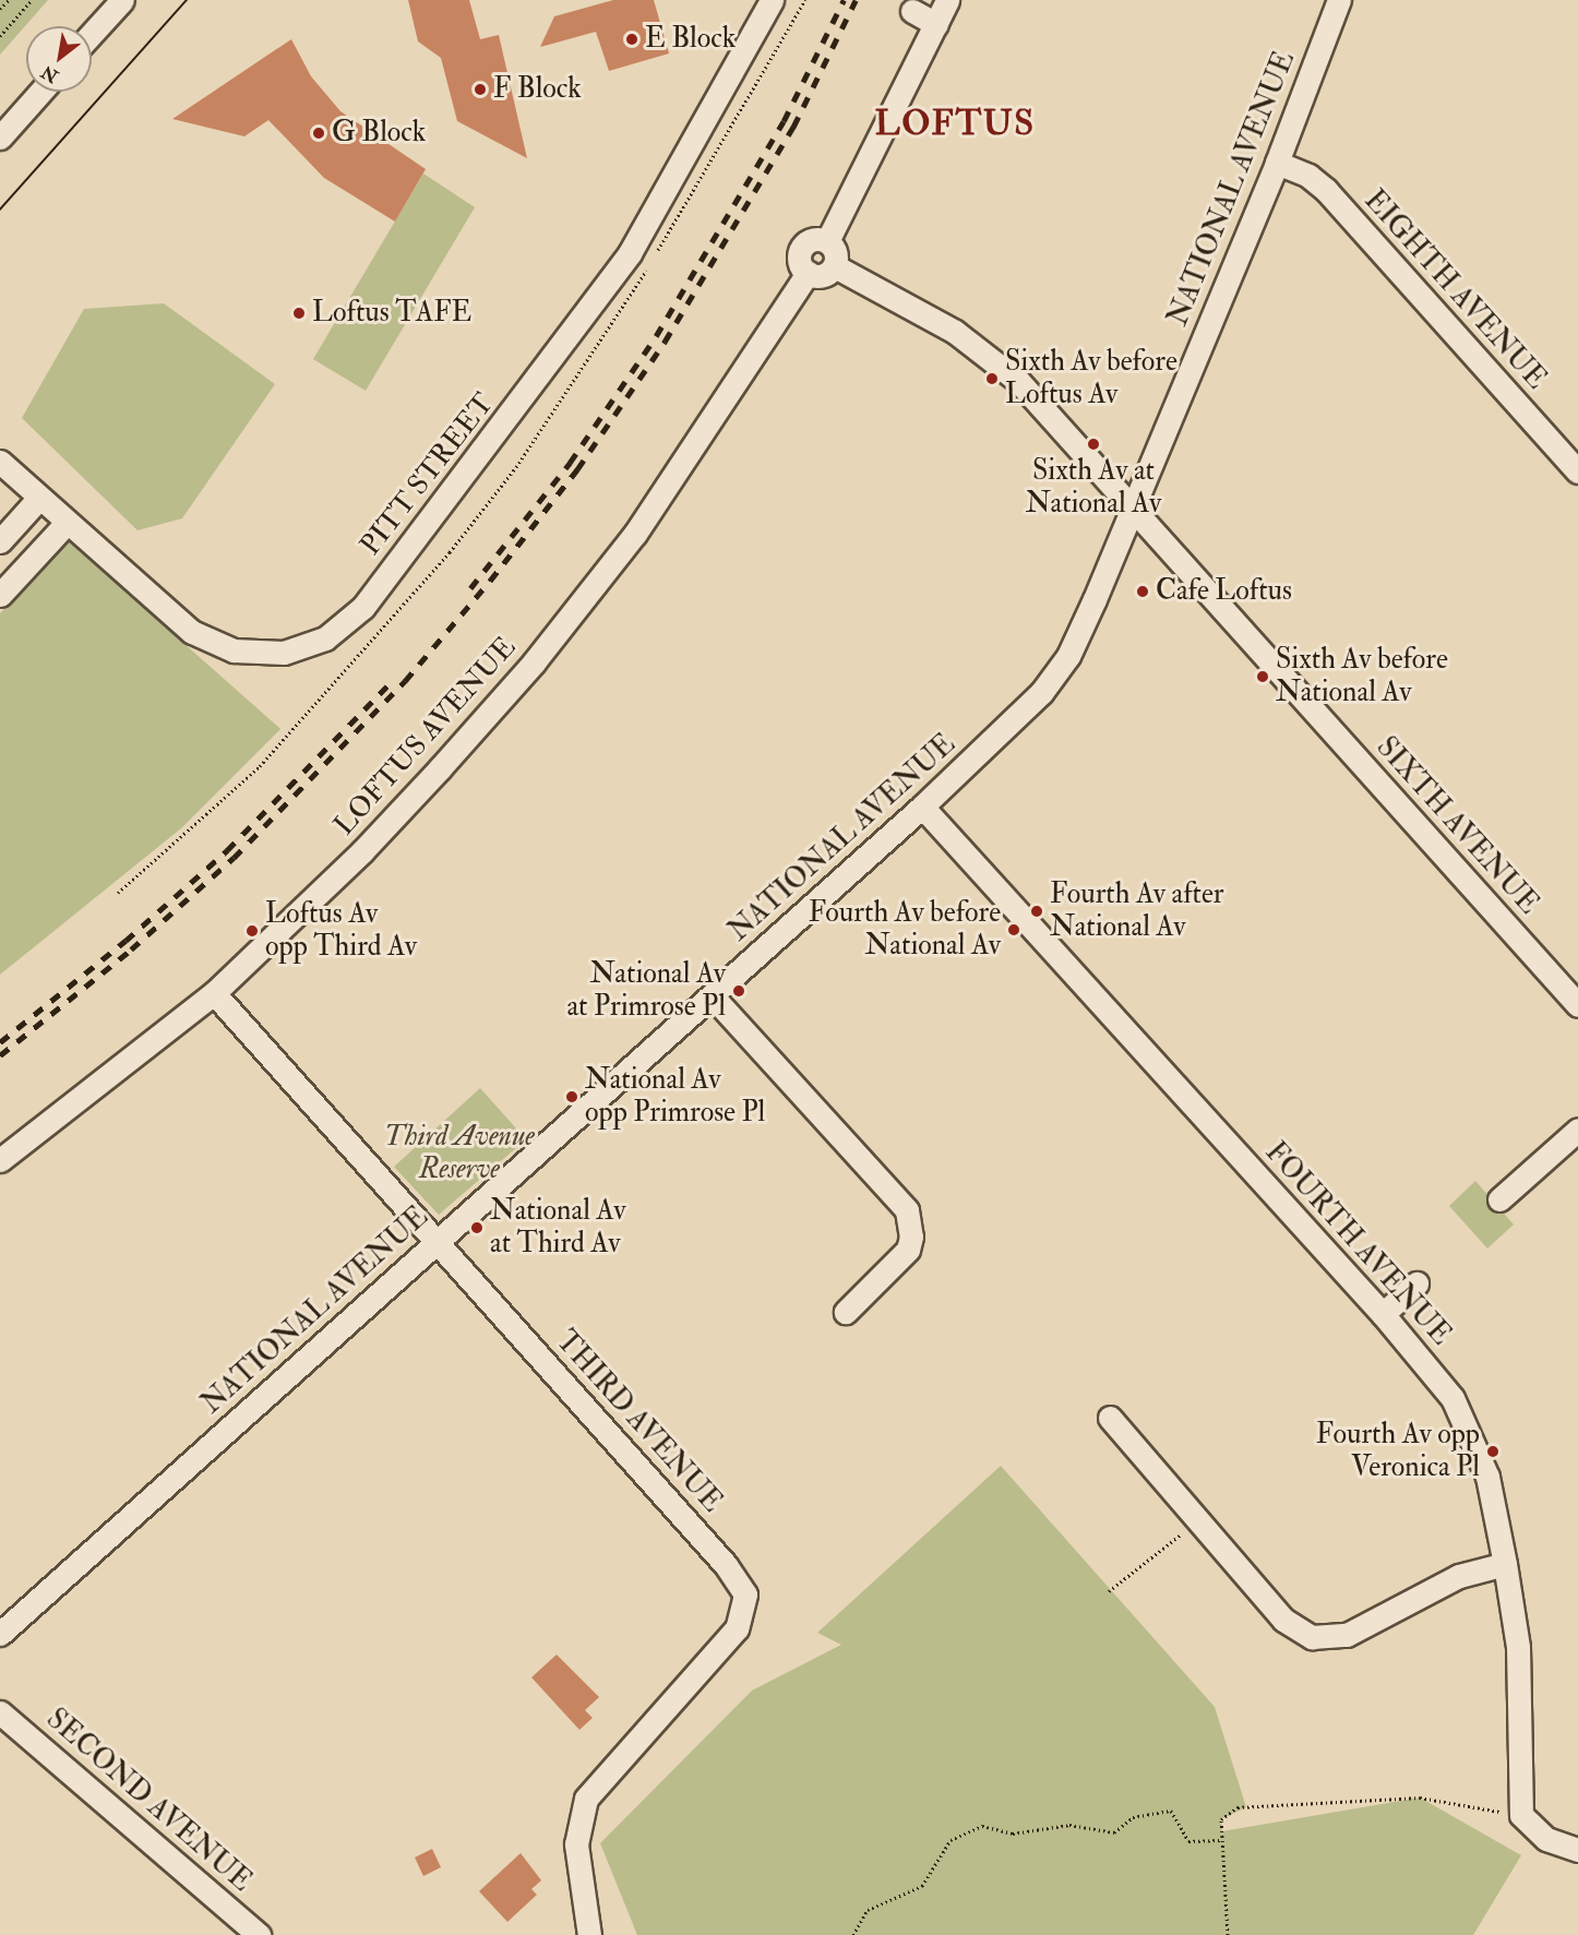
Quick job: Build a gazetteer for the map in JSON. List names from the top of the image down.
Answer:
{
  "streets": {
    "street": [
      "NATIONAL AVENUE",
      "EIGHTH AVENUE",
      "PITT STREET",
      "LOFTUS AVENUE",
      "SIXTH AVENUE",
      "FOURTH AVENUE",
      "THIRD AVENUE",
      "SECOND AVENUE"
    ]
  },
  "crossings": [
    ["NATIONAL AVENUE", "EIGHTH AVENUE"],
    ["NATIONAL AVENUE", "SIXTH AVENUE"],
    ["NATIONAL AVENUE", "FOURTH AVENUE"],
    ["NATIONAL AVENUE", "THIRD AVENUE"],
    ["LOFTUS AVENUE", "SIXTH AVENUE"],
    ["LOFTUS AVENUE", "THIRD AVENUE"]
  ],
  "districts": ["LOFTUS"],
  "parks": ["Third Avenue Reserve"],
  "places": [
    "E Block",
    "F Block",
    "G Block",
    "Loftus TAFE",
    "Sixth Av before Loftus Av",
    "Sixth Av at National Av",
    "Cafe Loftus",
    "Sixth Av before National Av",
    "Fourth Av after National Av",
    "Fourth Av before National Av",
    "Loftus Av opp Third Av",
    "National Av at Primrose Pl",
    "National Av opp Primrose Pl",
    "National Av at Third Av",
    "Fourth Av opp Veronica Pl"
  ],
  "north": "bottom left"
}
